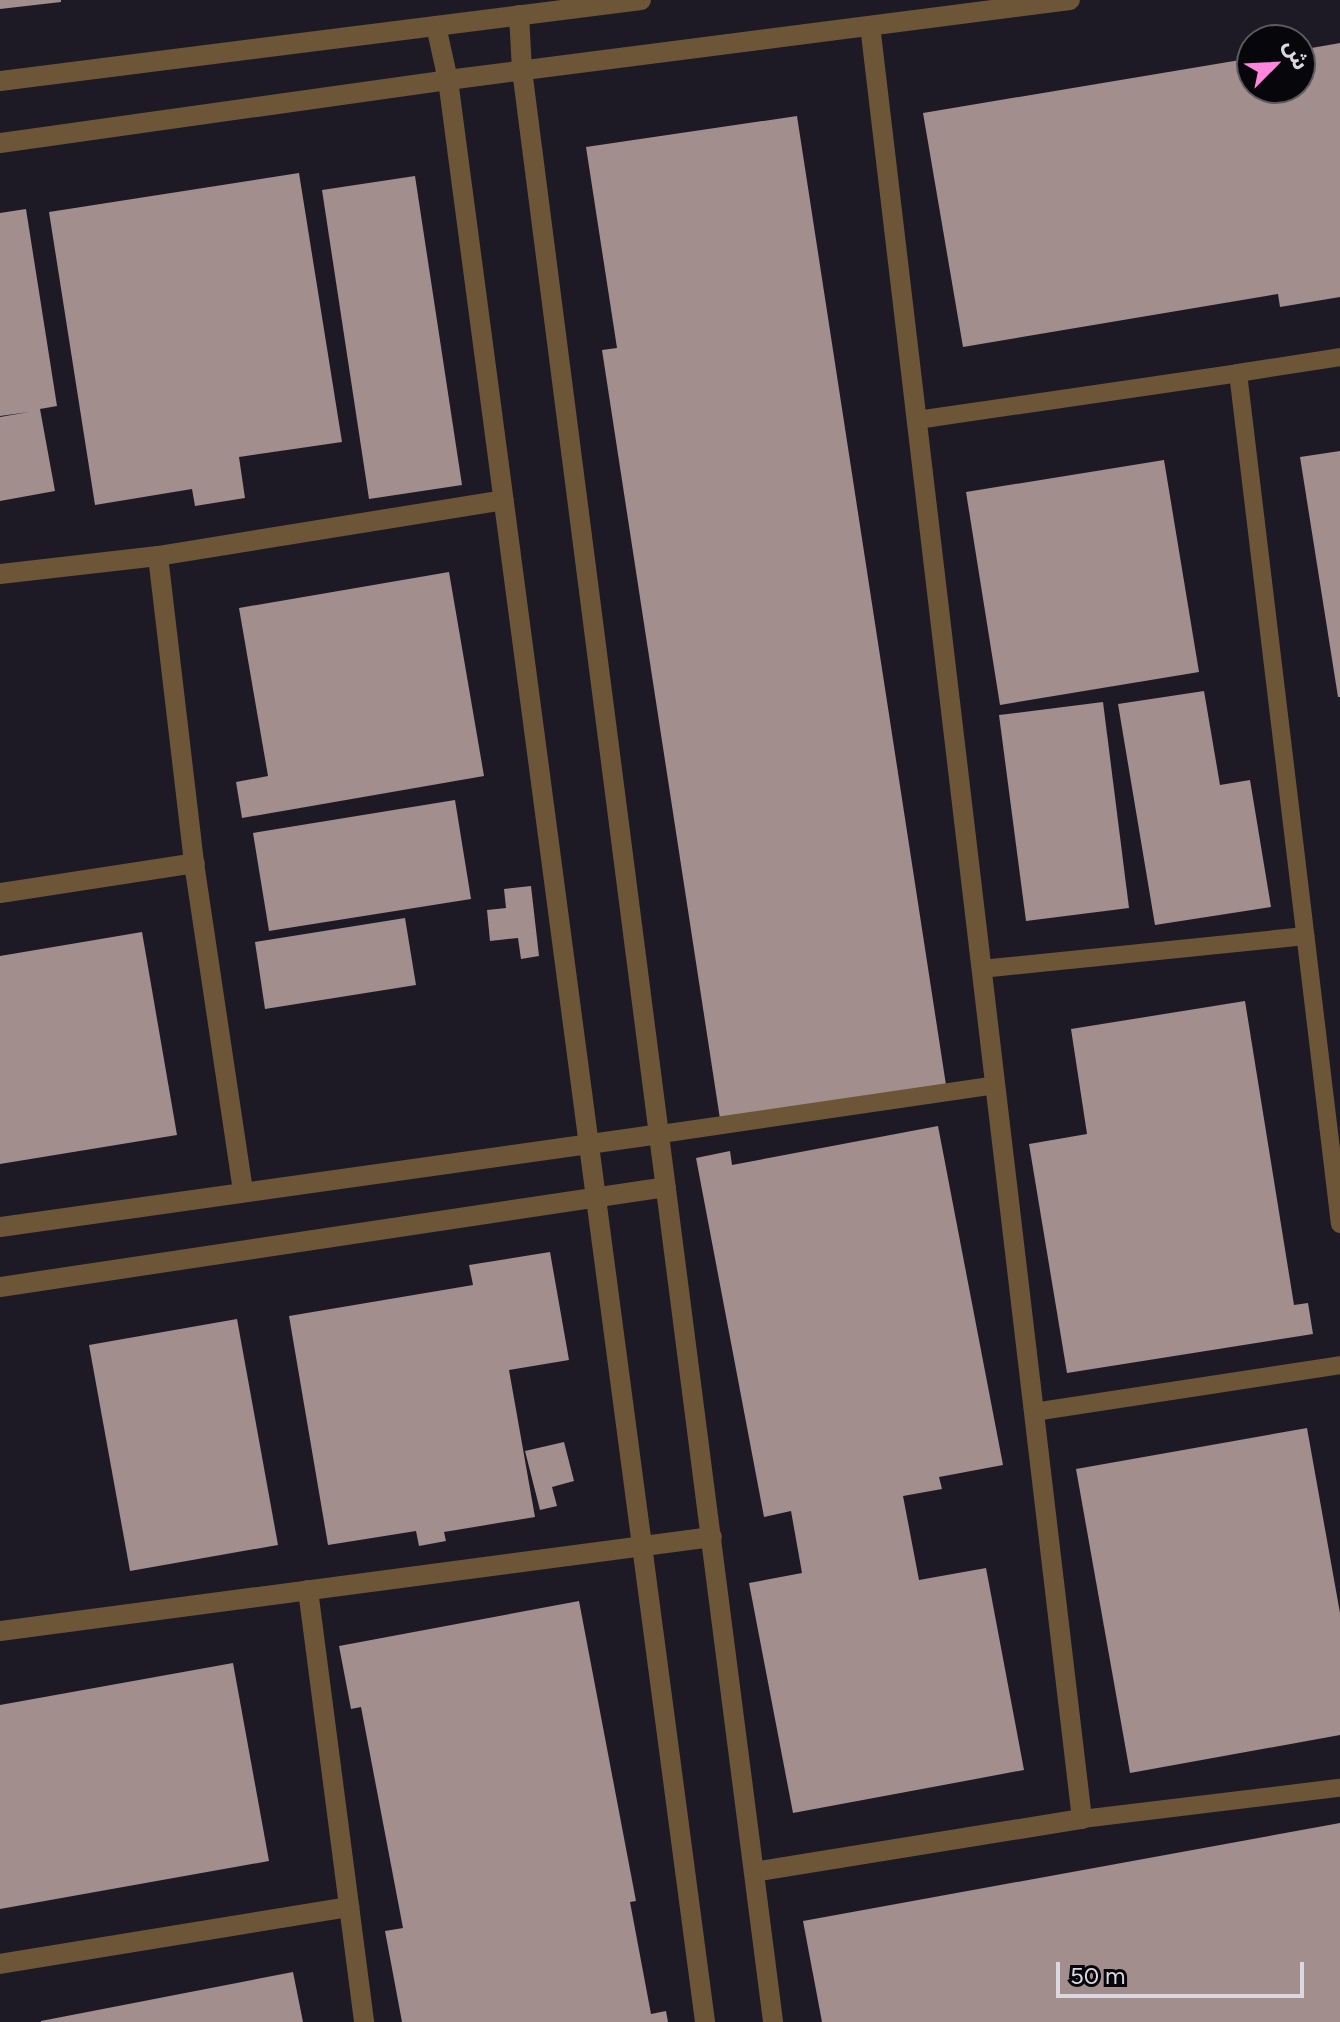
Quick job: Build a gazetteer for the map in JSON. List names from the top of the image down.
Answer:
{
  "scale_bar": "50 m",
  "north": "top right"
}
